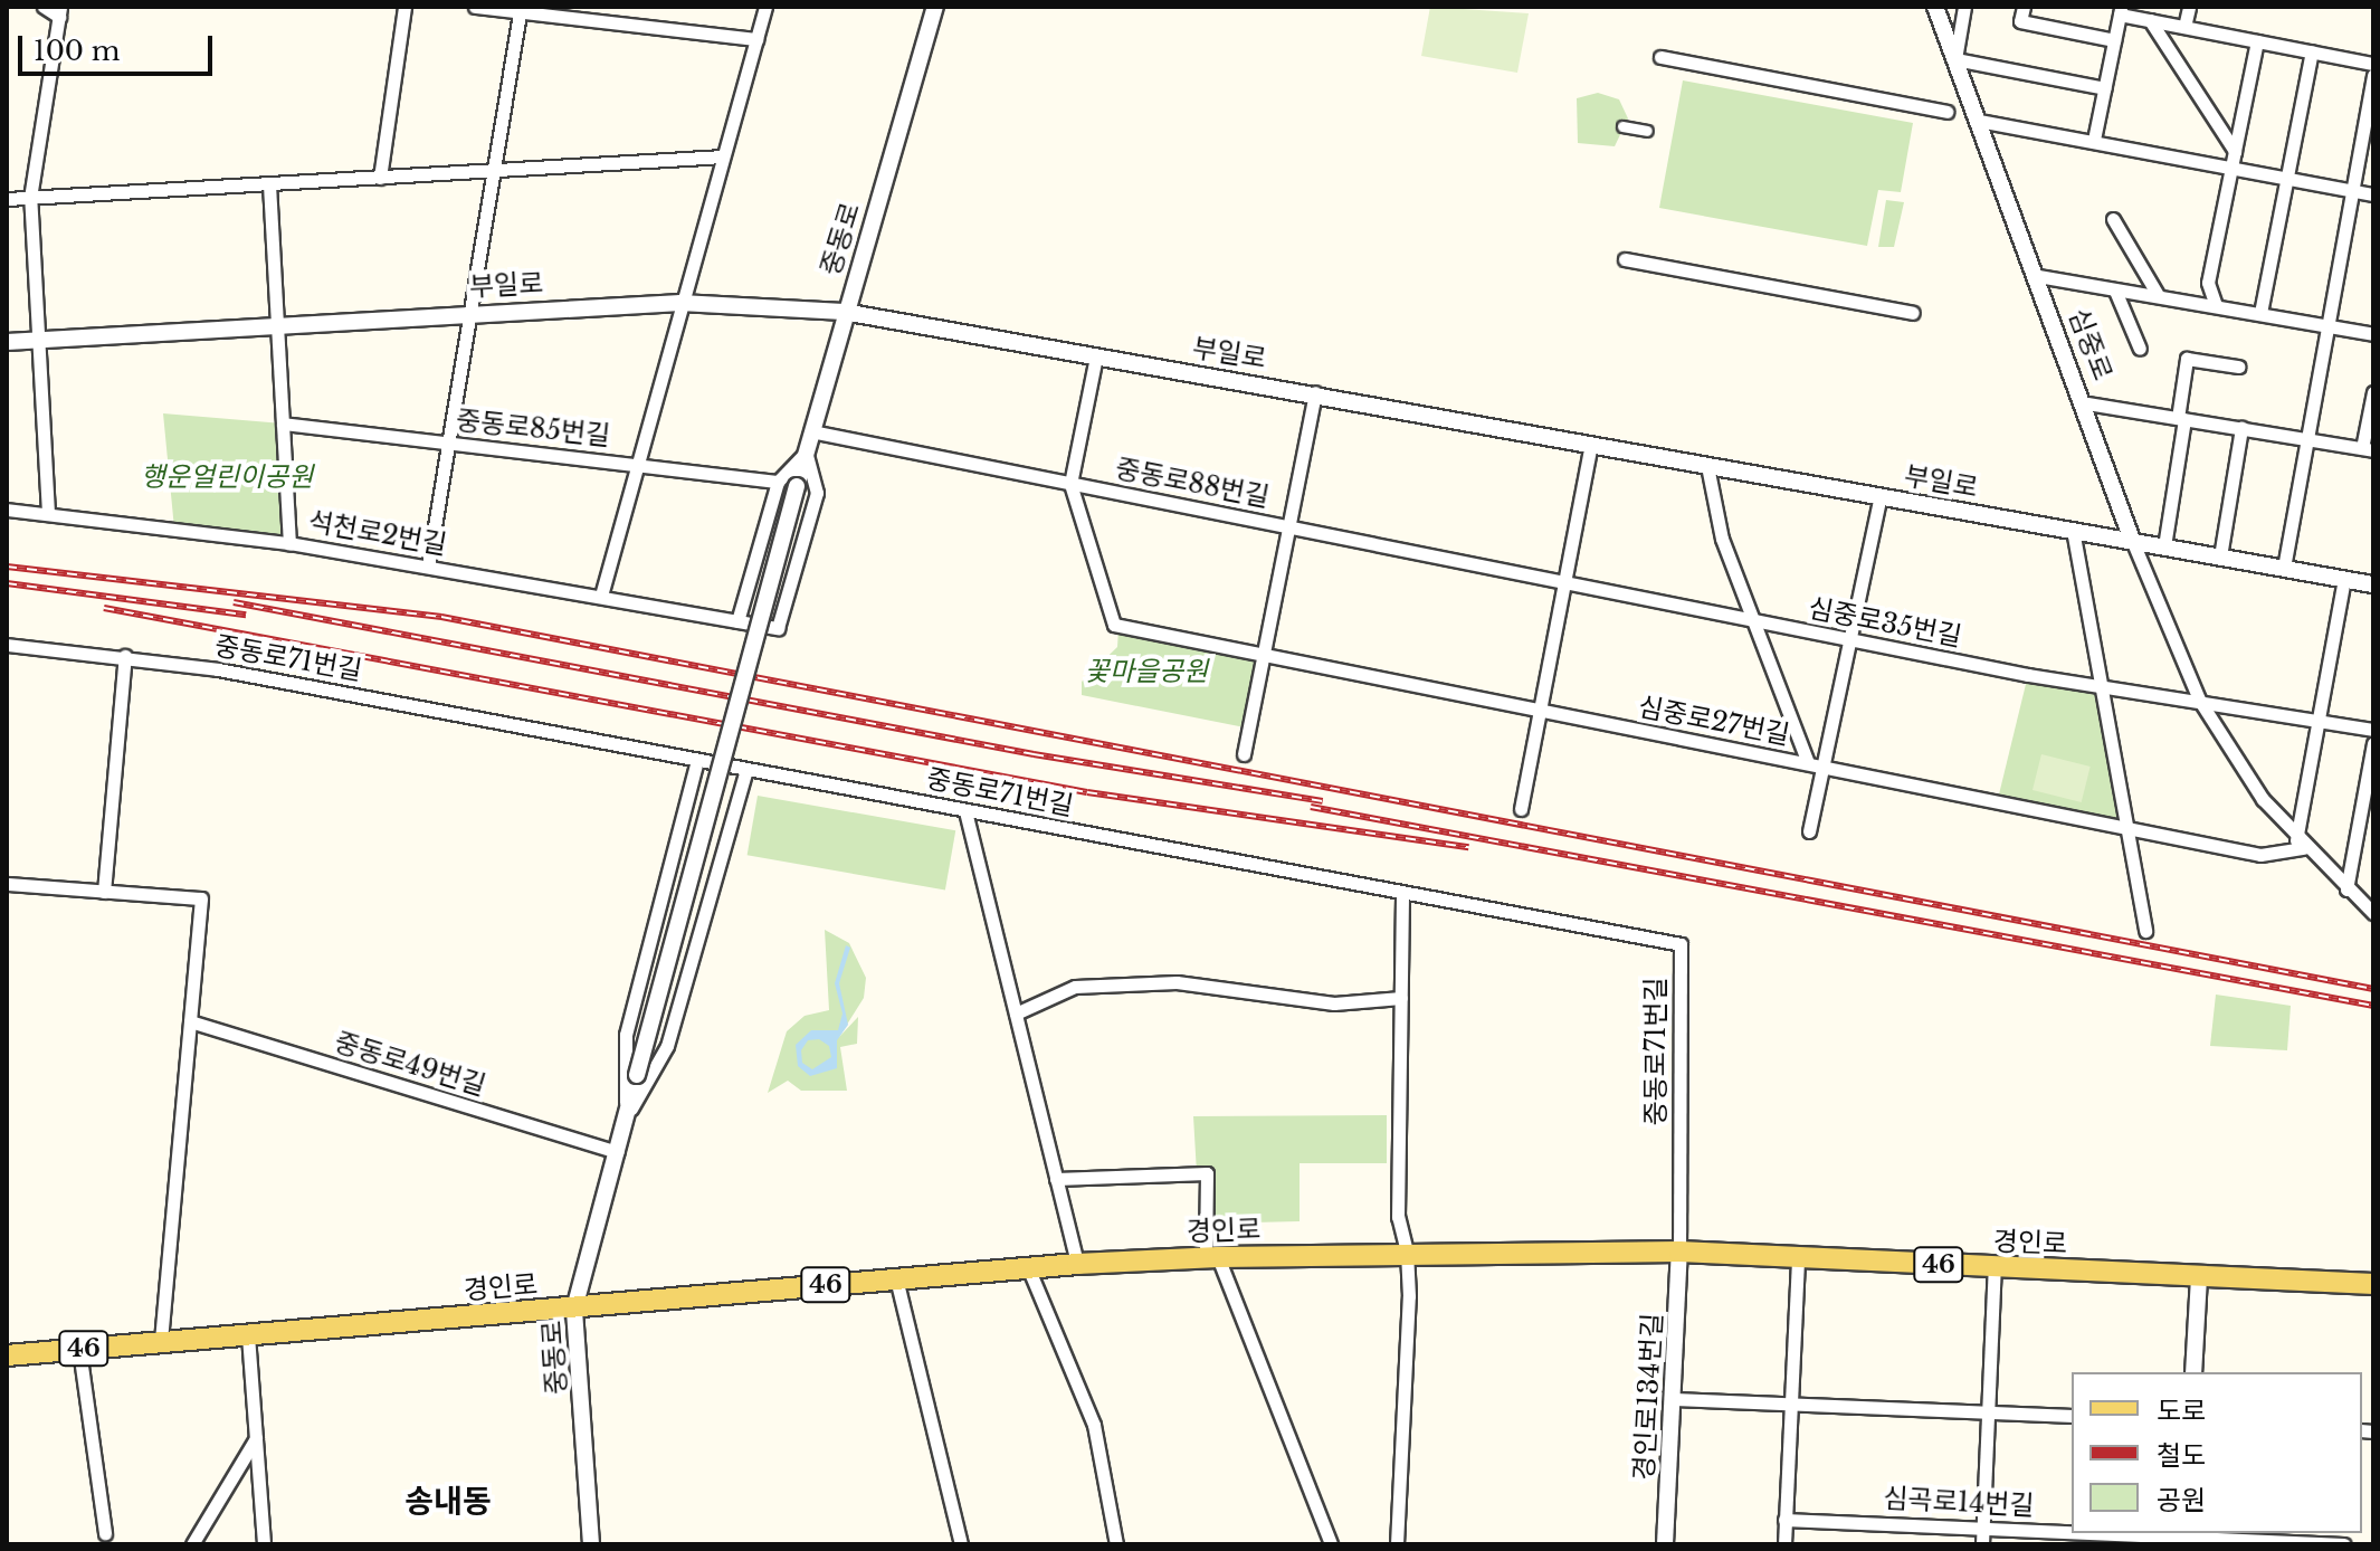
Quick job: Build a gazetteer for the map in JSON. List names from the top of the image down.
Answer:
{
  "streets": {
    "main road": ["경인로", "46"],
    "street": [
      "중동로",
      "부일로",
      "심중로",
      "중동로85번길",
      "중동로88번길",
      "석천로2번길",
      "심중로35번길",
      "중동로71번길",
      "심중로27번길",
      "중동로49번길",
      "경인로134번길",
      "심곡로14번길"
    ]
  },
  "crossings": [
    ["중동로", "부일로"],
    ["중동로", "중동로88번길"],
    ["중동로", "석천로2번길"],
    ["중동로", "중동로71번길"],
    ["중동로", "중동로49번길"],
    ["중동로", "경인로"],
    ["부일로", "심중로"],
    ["심중로", "심중로35번길"],
    ["심중로", "심중로27번길"],
    ["중동로88번길", "심중로35번길"],
    ["중동로88번길", "심중로27번길"],
    ["중동로71번길", "경인로"],
    ["중동로71번길", "경인로134번길"],
    ["경인로", "경인로134번길"]
  ],
  "districts": ["송내동"],
  "parks": ["행운얼린이공원", "꽃마을공원"],
  "legend": ["도로", "철도", "공원"],
  "scale_bar": "100 m"
}
